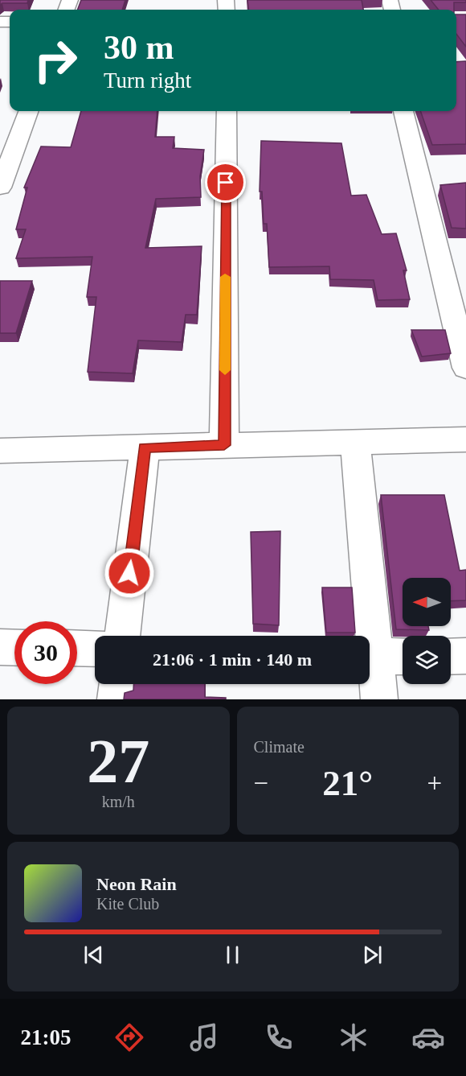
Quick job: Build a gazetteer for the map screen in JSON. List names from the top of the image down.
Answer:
{
  "north": "left",
  "page": {
    "turn": ["30 m", "Turn right"],
    "limit": "30",
    "trip": "21:06 · 1 min · 140 m",
    "tile": [
      ["27", "km/h"],
      "Climate"
    ],
    "heat": ["−", "21°", "+"],
    "song": ["Neon Rain", "Kite Club"],
    "tabs": "21:05"
  }
}
